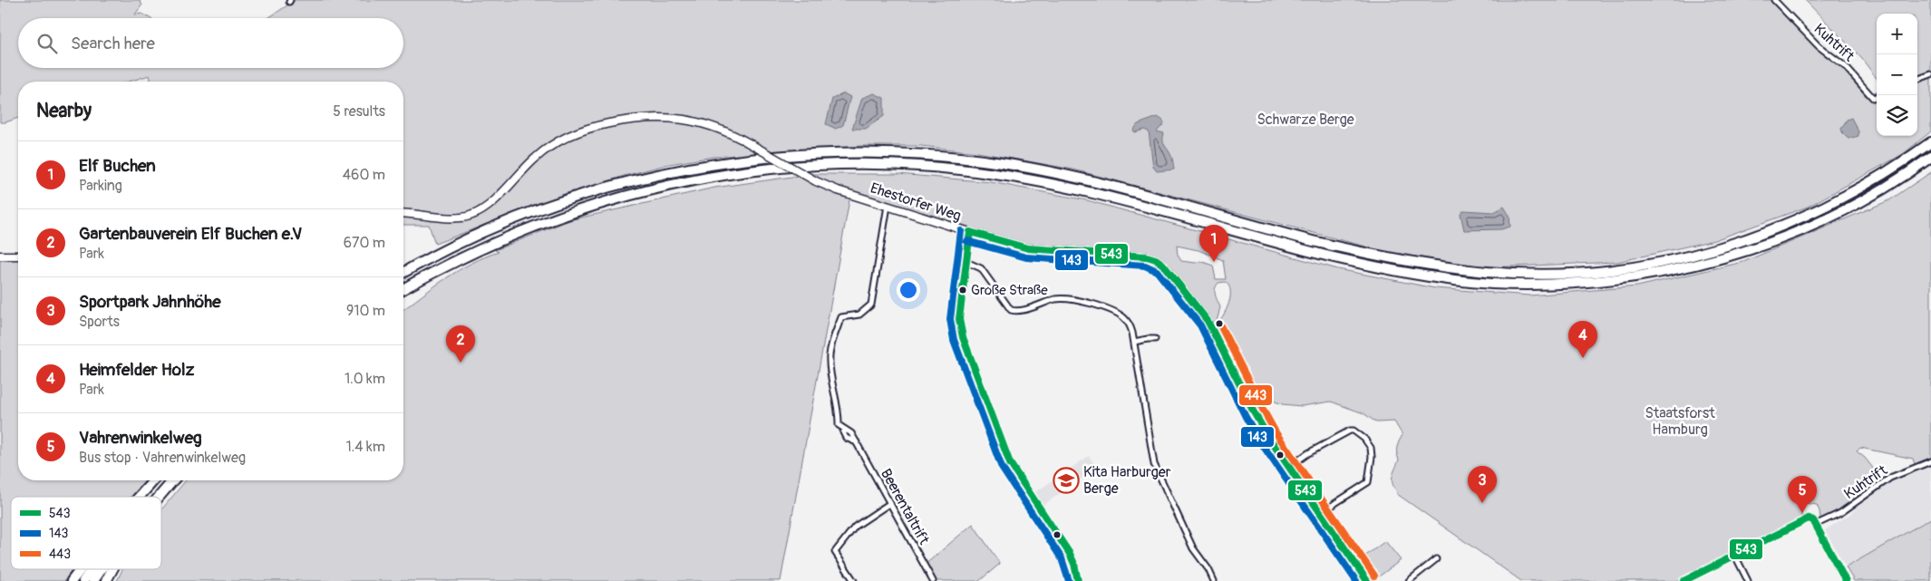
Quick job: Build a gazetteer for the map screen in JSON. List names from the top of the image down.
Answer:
{
  "streets": {
    "main road": ["Ehestorfer Weg"],
    "street": ["Kuhtrift", "Beerentaltrift"]
  },
  "crossings": [
    ["Ehestorfer Weg", "Beerentaltrift"]
  ],
  "parks": ["Schwarze Berge", "Staatsforst Hamburg"],
  "places": {
    "other": ["Große Straße"],
    "school or university": ["Kita Harburger Berge"]
  },
  "lines": ["transit line 143", "transit line 543", "transit line 443"],
  "legend": ["543", "143", "443"],
  "page": {
    "map_buttons": ["+", "−"],
    "search": "Search here",
    "heading": ["Nearby", "5 results"],
    "list": [
      {
        "mark": "1",
        "name": "Elf Buchen",
        "note": "Parking",
        "value": "460 m"
      },
      {
        "mark": "2",
        "name": "Gartenbauverein Elf Buchen e.V",
        "note": "Park",
        "value": "670 m"
      },
      {
        "mark": "3",
        "name": "Sportpark Jahnhöhe",
        "note": "Sports",
        "value": "910 m"
      },
      {
        "mark": "4",
        "name": "Heimfelder Holz",
        "note": "Park",
        "value": "1.0 km"
      },
      {
        "mark": "5",
        "name": "Vahrenwinkelweg",
        "note": "Bus stop · Vahrenwinkelweg",
        "value": "1.4 km"
      }
    ],
    "pins": [
      "1",
      "4",
      "2",
      "3",
      "5"
    ]
  }
}
